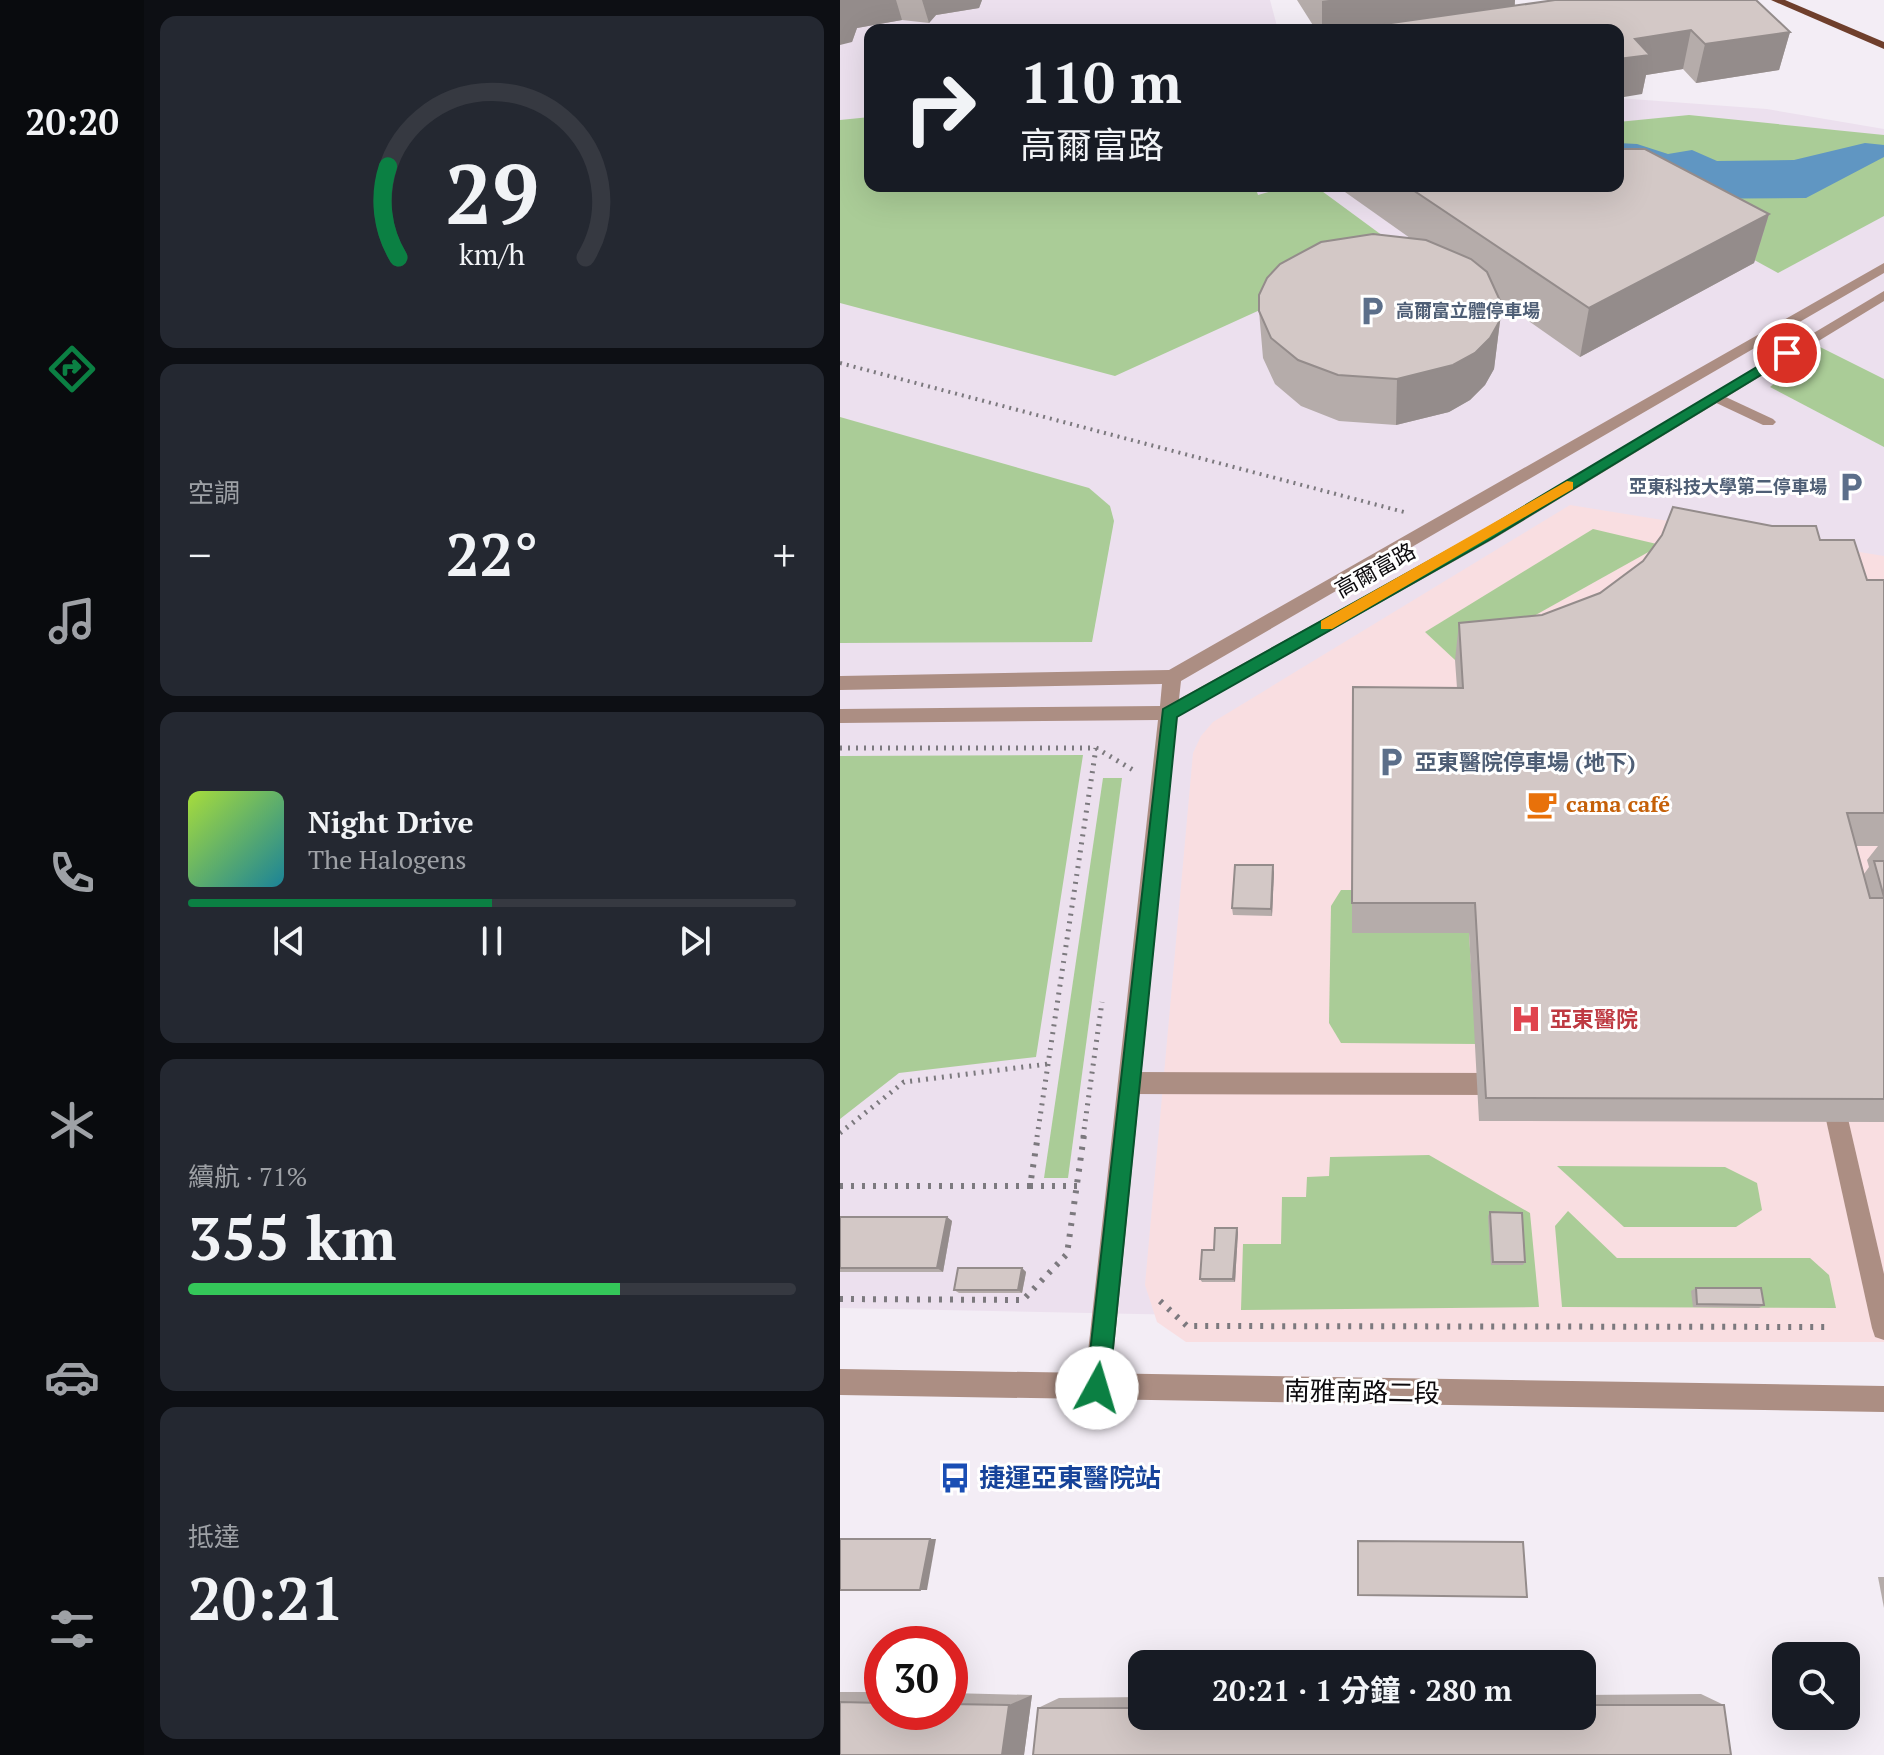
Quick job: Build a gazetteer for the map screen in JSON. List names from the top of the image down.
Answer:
{
  "streets": {
    "street": ["高爾富路", "南雅南路二段"]
  },
  "places": {
    "parking": ["高爾富立體停車場", "亞東科技大學第二停車場", "亞東醫院停車場 (地下)"],
    "cafe": ["cama café"],
    "hospital": ["亞東醫院"],
    "bus stop": ["捷運亞東醫院站"]
  },
  "page": {
    "tabs": "20:20",
    "turn": ["110 m", "高爾富路"],
    "tile": [
      "空調",
      ["續航 · 71%", "355 km"],
      ["抵達", "20:21"]
    ],
    "heat": ["−", "22°", "+"],
    "song": ["Night Drive", "The Halogens"],
    "limit": "30",
    "trip": "20:21 · 1 分鐘 · 280 m",
    "gauge": ["29", "km/h"]
  }
}
